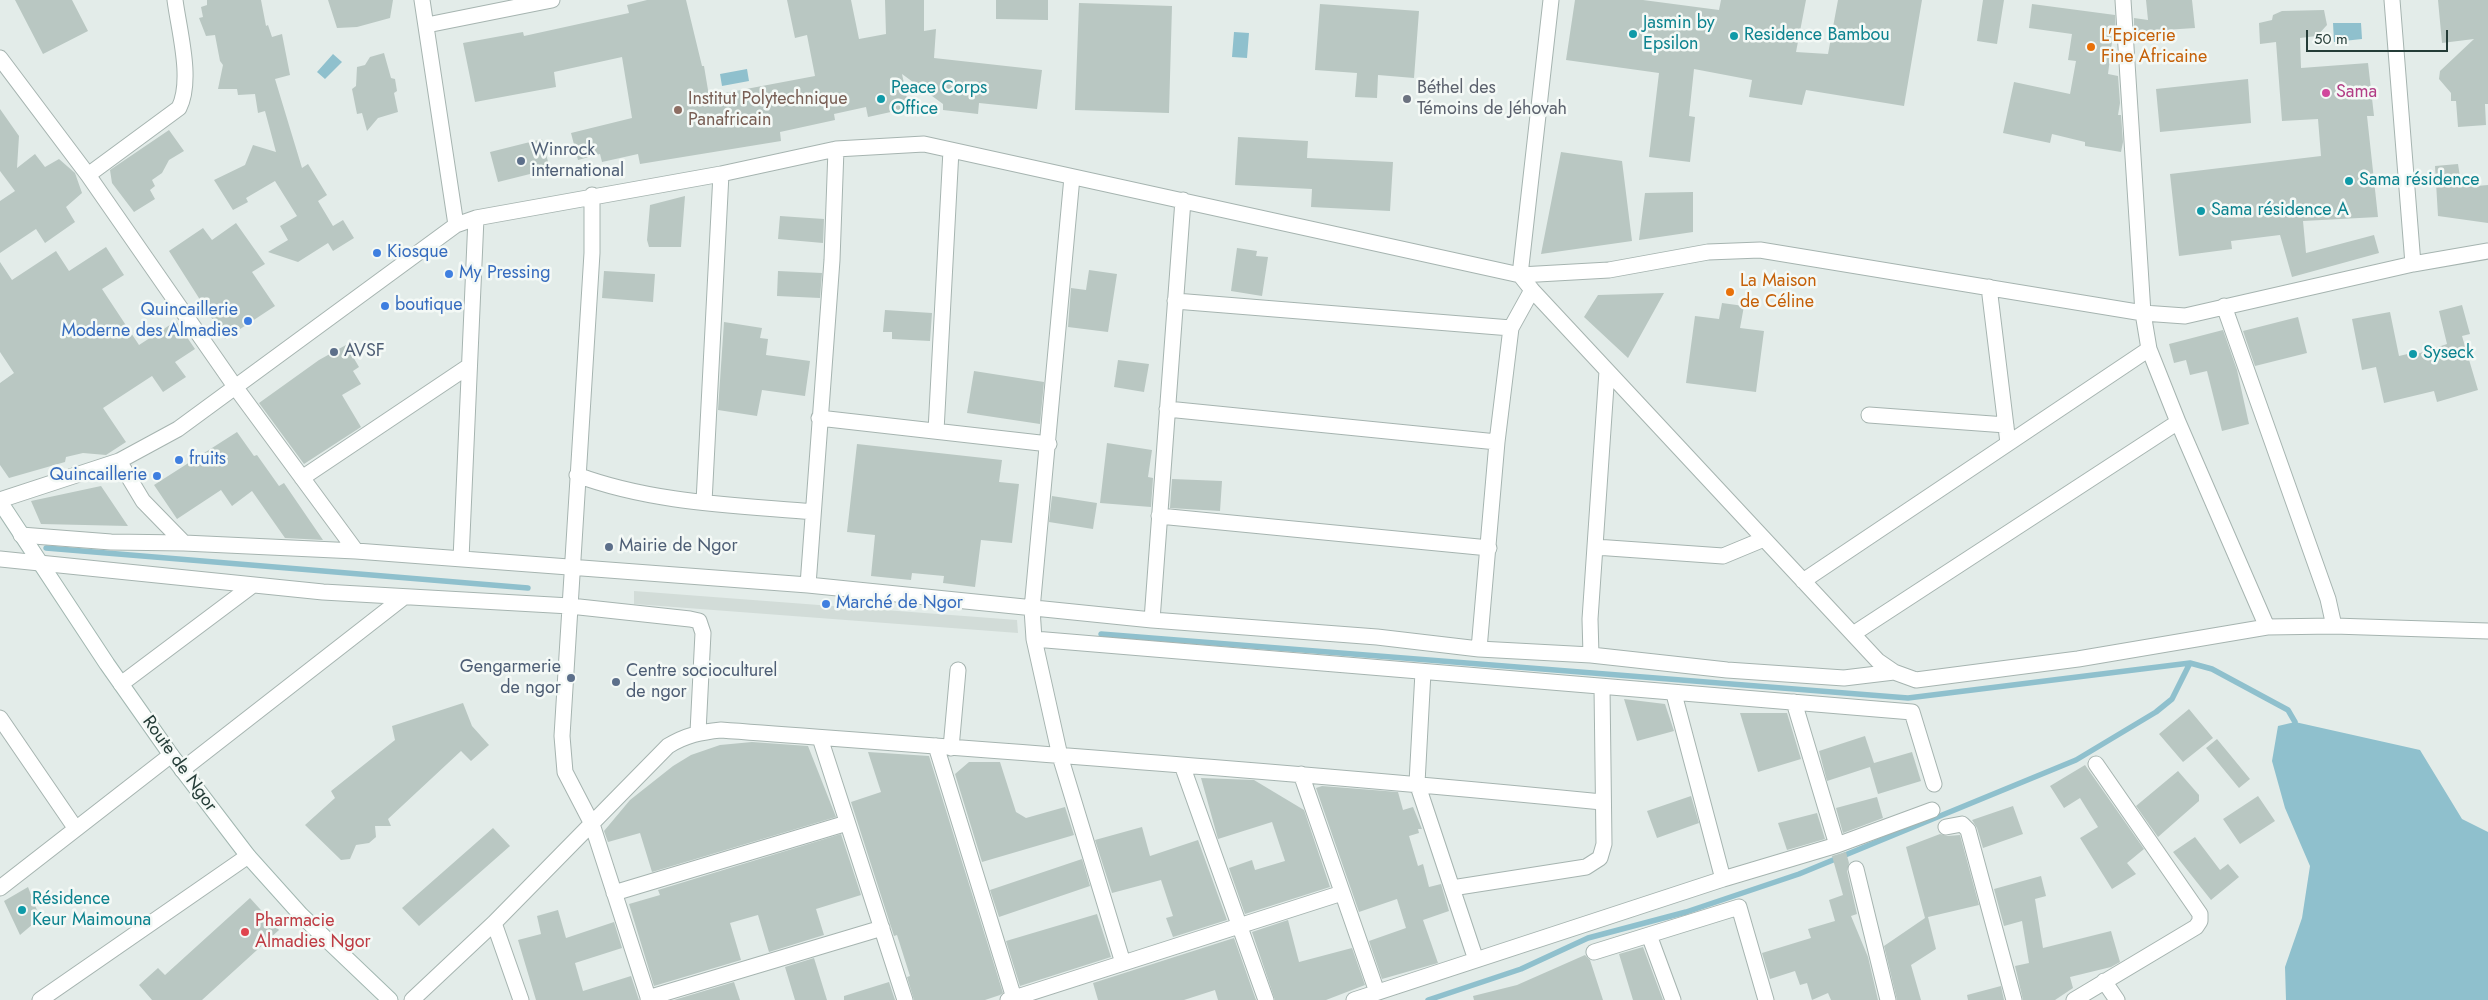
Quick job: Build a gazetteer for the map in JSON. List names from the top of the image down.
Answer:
{
  "streets": {
    "street": ["Route de Ngor"]
  },
  "places": [
    "Jasmin by Epsilon",
    "Residence Bambou",
    "L'Epicerie Fine Africaine",
    "Sama",
    "Peace Corps Office",
    "Béthel des Témoins de Jéhovah",
    "Institut Polytechnique Panafricain",
    "Winrock international",
    "Sama résidence",
    "Sama résidence A",
    "Kiosque",
    "My Pressing",
    "La Maison de Céline",
    "boutique",
    "Quincaillerie Moderne des Almadies",
    "AVSF",
    "Syseck",
    "fruits",
    "Quincaillerie",
    "Mairie de Ngor",
    "Marché de Ngor",
    "Gengarmerie de ngor",
    "Centre socioculturel de ngor",
    "Résidence Keur Maimouna",
    "Pharmacie Almadies Ngor"
  ],
  "scale_bar": "50 m"
}
